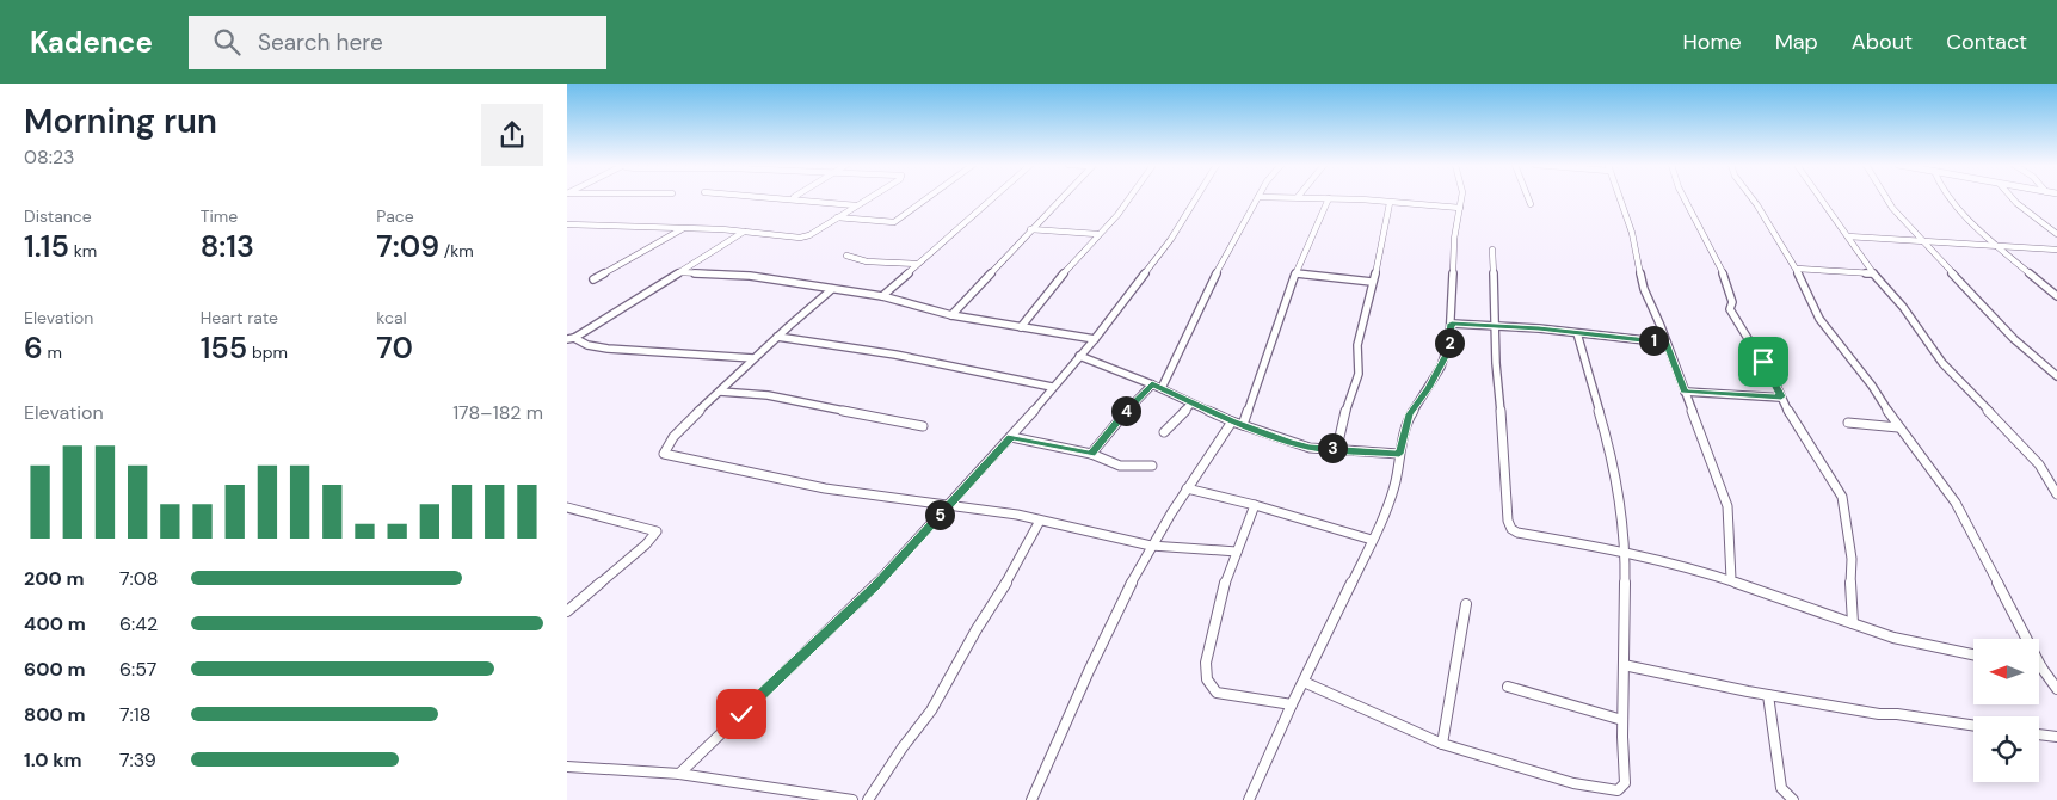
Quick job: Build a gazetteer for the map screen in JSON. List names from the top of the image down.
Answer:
{
  "north": "left",
  "page": {
    "header": "Kadence",
    "search": "Search here",
    "nav": [
      "Home",
      "Map",
      "About",
      "Contact"
    ],
    "heading": ["Morning run", "08:23"],
    "stats": [
      ["Distance", "1.15 km"],
      ["Time", "8:13"],
      ["Pace", "7:09 /km"],
      ["Elevation", "6 m"],
      ["Heart rate", "155 bpm"],
      ["kcal", "70"]
    ],
    "pins": [
      "1",
      "2",
      "4",
      "3",
      "5"
    ],
    "chart": ["Elevation", "178–182 m"],
    "list": [
      {
        "name": "200 m",
        "note": "7:08"
      },
      {
        "name": "400 m",
        "note": "6:42"
      },
      {
        "name": "600 m",
        "note": "6:57"
      },
      {
        "name": "800 m",
        "note": "7:18"
      },
      {
        "name": "1.0 km",
        "note": "7:39"
      }
    ]
  }
}
